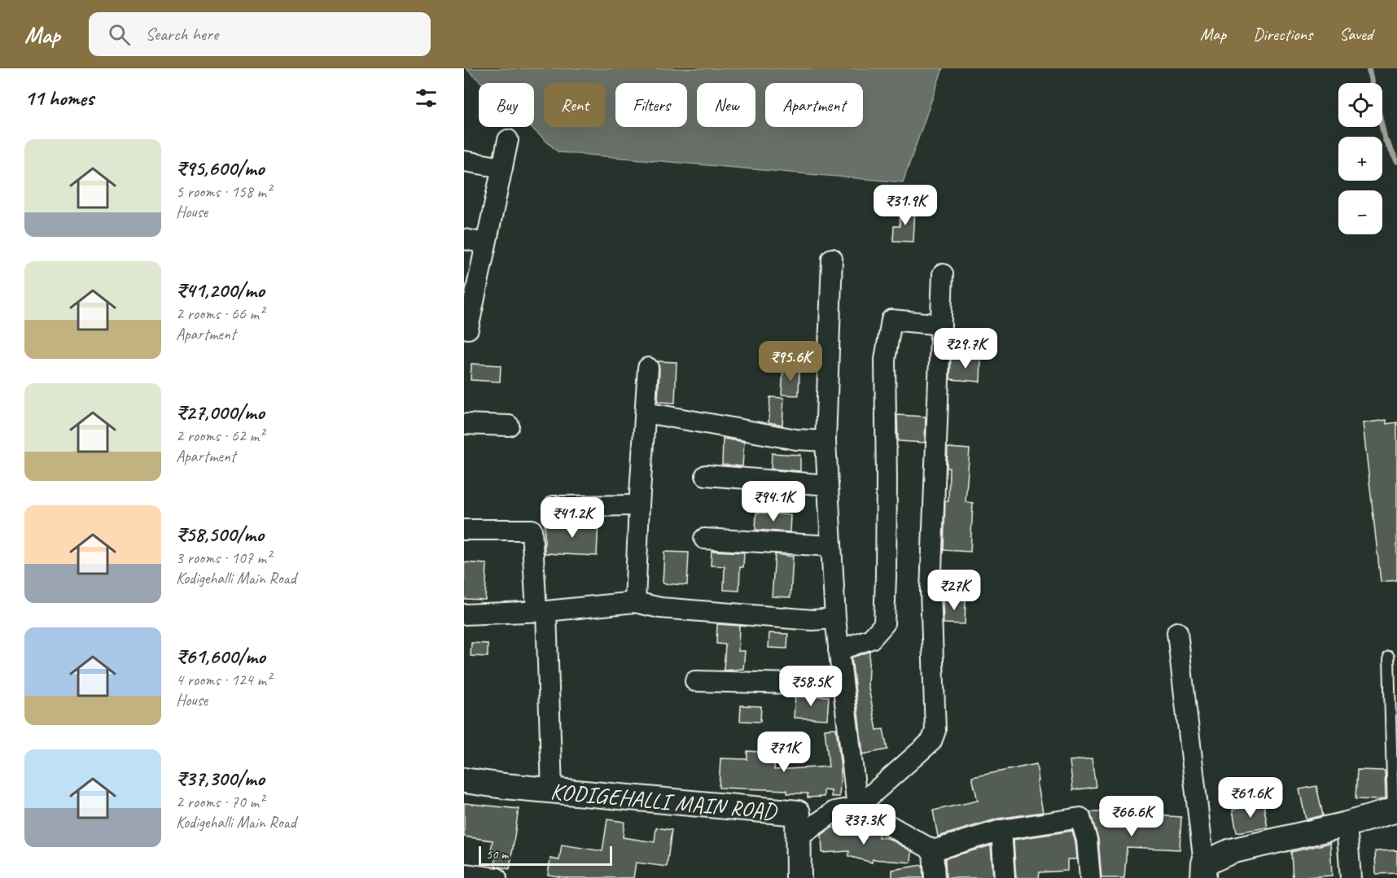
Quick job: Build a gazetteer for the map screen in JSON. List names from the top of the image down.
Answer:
{
  "streets": {
    "street": ["KODIGEHALLI MAIN ROAD"]
  },
  "scale_bar": "50 m",
  "page": {
    "header": "Map",
    "search": "Search here",
    "nav": ["Map", "Directions", "Saved"],
    "heading": "11 homes",
    "map_buttons": ["+", "−"],
    "chip": [
      "Buy",
      "Rent",
      "Filters",
      "New",
      "Apartment"
    ],
    "list": [
      {
        "name": "₹95,600/mo",
        "note": "5 rooms · 158 m² · House"
      },
      {
        "name": "₹41,200/mo",
        "note": "2 rooms · 66 m² · Apartment"
      },
      {
        "name": "₹27,000/mo",
        "note": "2 rooms · 62 m² · Apartment"
      },
      {
        "name": "₹58,500/mo",
        "note": "3 rooms · 107 m² · Kodigehalli Main Road"
      },
      {
        "name": "₹61,600/mo",
        "note": "4 rooms · 124 m² · House"
      },
      {
        "name": "₹37,300/mo",
        "note": "2 rooms · 70 m² · Kodigehalli Main Road"
      }
    ],
    "price": [
      "₹31.9K",
      "₹29.7K",
      "₹95.6K",
      "₹94.1K",
      "₹41.2K",
      "₹27K",
      "₹58.5K",
      "₹71K",
      "₹61.6K",
      "₹66.6K",
      "₹37.3K"
    ],
    "scale": "50 m"
  }
}
